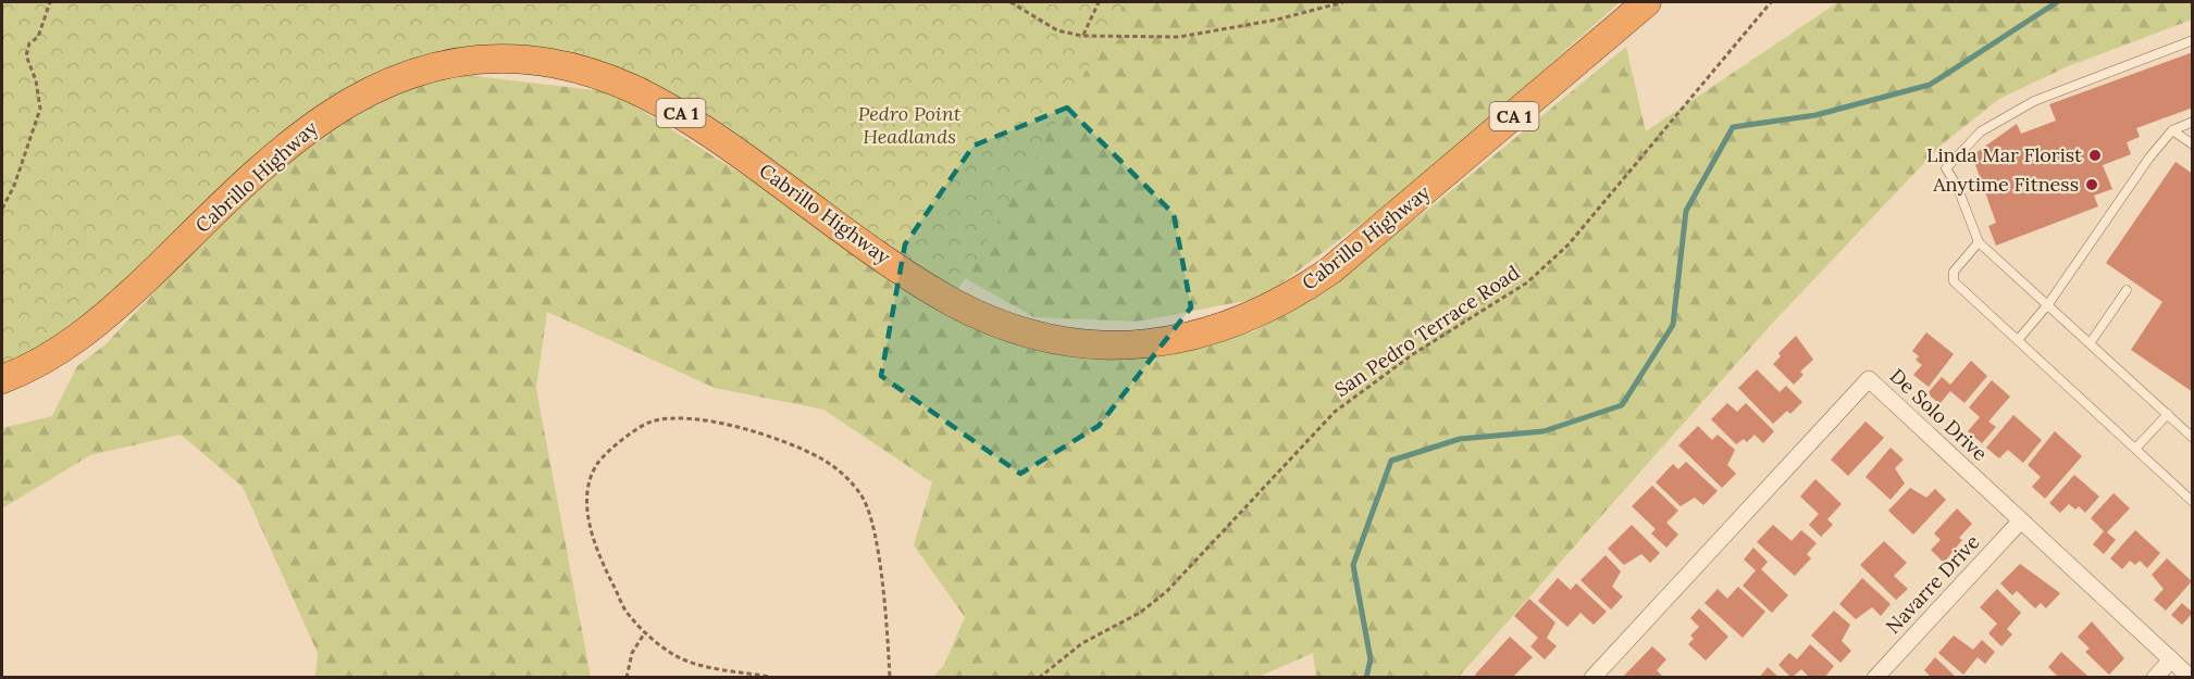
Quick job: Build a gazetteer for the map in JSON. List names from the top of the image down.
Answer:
{
  "streets": {
    "highway": ["CA 1", "Cabrillo Highway"],
    "street": ["De Solo Drive", "Navarre Drive"],
    "path": ["San Pedro Terrace Road"]
  },
  "crossings": [
    ["De Solo Drive", "Navarre Drive"]
  ],
  "parks": ["Pedro Point Headlands"],
  "places": ["Linda Mar Florist", "Anytime Fitness"]
}
